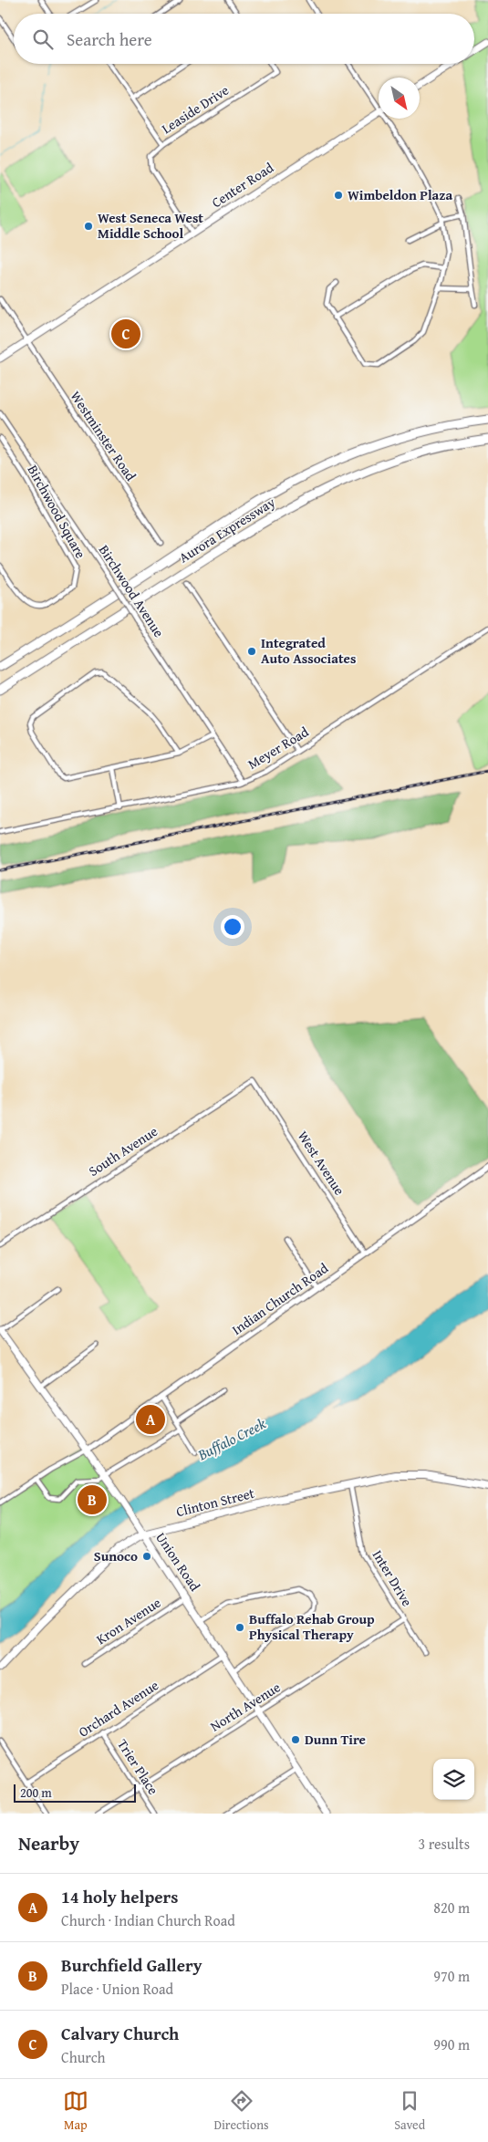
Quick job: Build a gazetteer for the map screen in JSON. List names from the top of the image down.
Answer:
{
  "streets": {
    "highway": ["Aurora Expressway"],
    "main road": ["Center Road", "Clinton Street", "Union Road"],
    "street": [
      "Leaside Drive",
      "Westminster Road",
      "Birchwood Square",
      "Birchwood Avenue",
      "Meyer Road",
      "South Avenue",
      "West Avenue",
      "Indian Church Road",
      "Inter Drive",
      "Kron Avenue",
      "North Avenue",
      "Orchard Avenue",
      "Trier Place"
    ]
  },
  "crossings": [
    ["Center Road", "Westminster Road"],
    ["Birchwood Avenue", "Meyer Road"],
    ["South Avenue", "West Avenue"],
    ["West Avenue", "Indian Church Road"],
    ["Indian Church Road", "Union Road"],
    ["Clinton Street", "Union Road"],
    ["Clinton Street", "Inter Drive"],
    ["Union Road", "Kron Avenue"],
    ["Union Road", "North Avenue"],
    ["Union Road", "Orchard Avenue"],
    ["Inter Drive", "North Avenue"],
    ["North Avenue", "Trier Place"],
    ["Orchard Avenue", "Trier Place"]
  ],
  "water": ["Buffalo Creek"],
  "places": [
    "Wimbeldon Plaza",
    "West Seneca West Middle School",
    "Integrated Auto Associates",
    "Sunoco",
    "Buffalo Rehab Group Physical Therapy",
    "Dunn Tire"
  ],
  "scale_bar": "200 m",
  "north": "bottom right",
  "page": {
    "search": "Search here",
    "pins": ["C", "A", "B"],
    "scale": "200 m",
    "heading": ["Nearby", "3 results"],
    "list": [
      {
        "mark": "A",
        "name": "14 holy helpers",
        "note": "Church · Indian Church Road",
        "value": "820 m"
      },
      {
        "mark": "B",
        "name": "Burchfield Gallery",
        "note": "Place · Union Road",
        "value": "970 m"
      },
      {
        "mark": "C",
        "name": "Calvary Church",
        "note": "Church",
        "value": "990 m"
      }
    ],
    "nav": ["Map", "Directions", "Saved"]
  }
}
